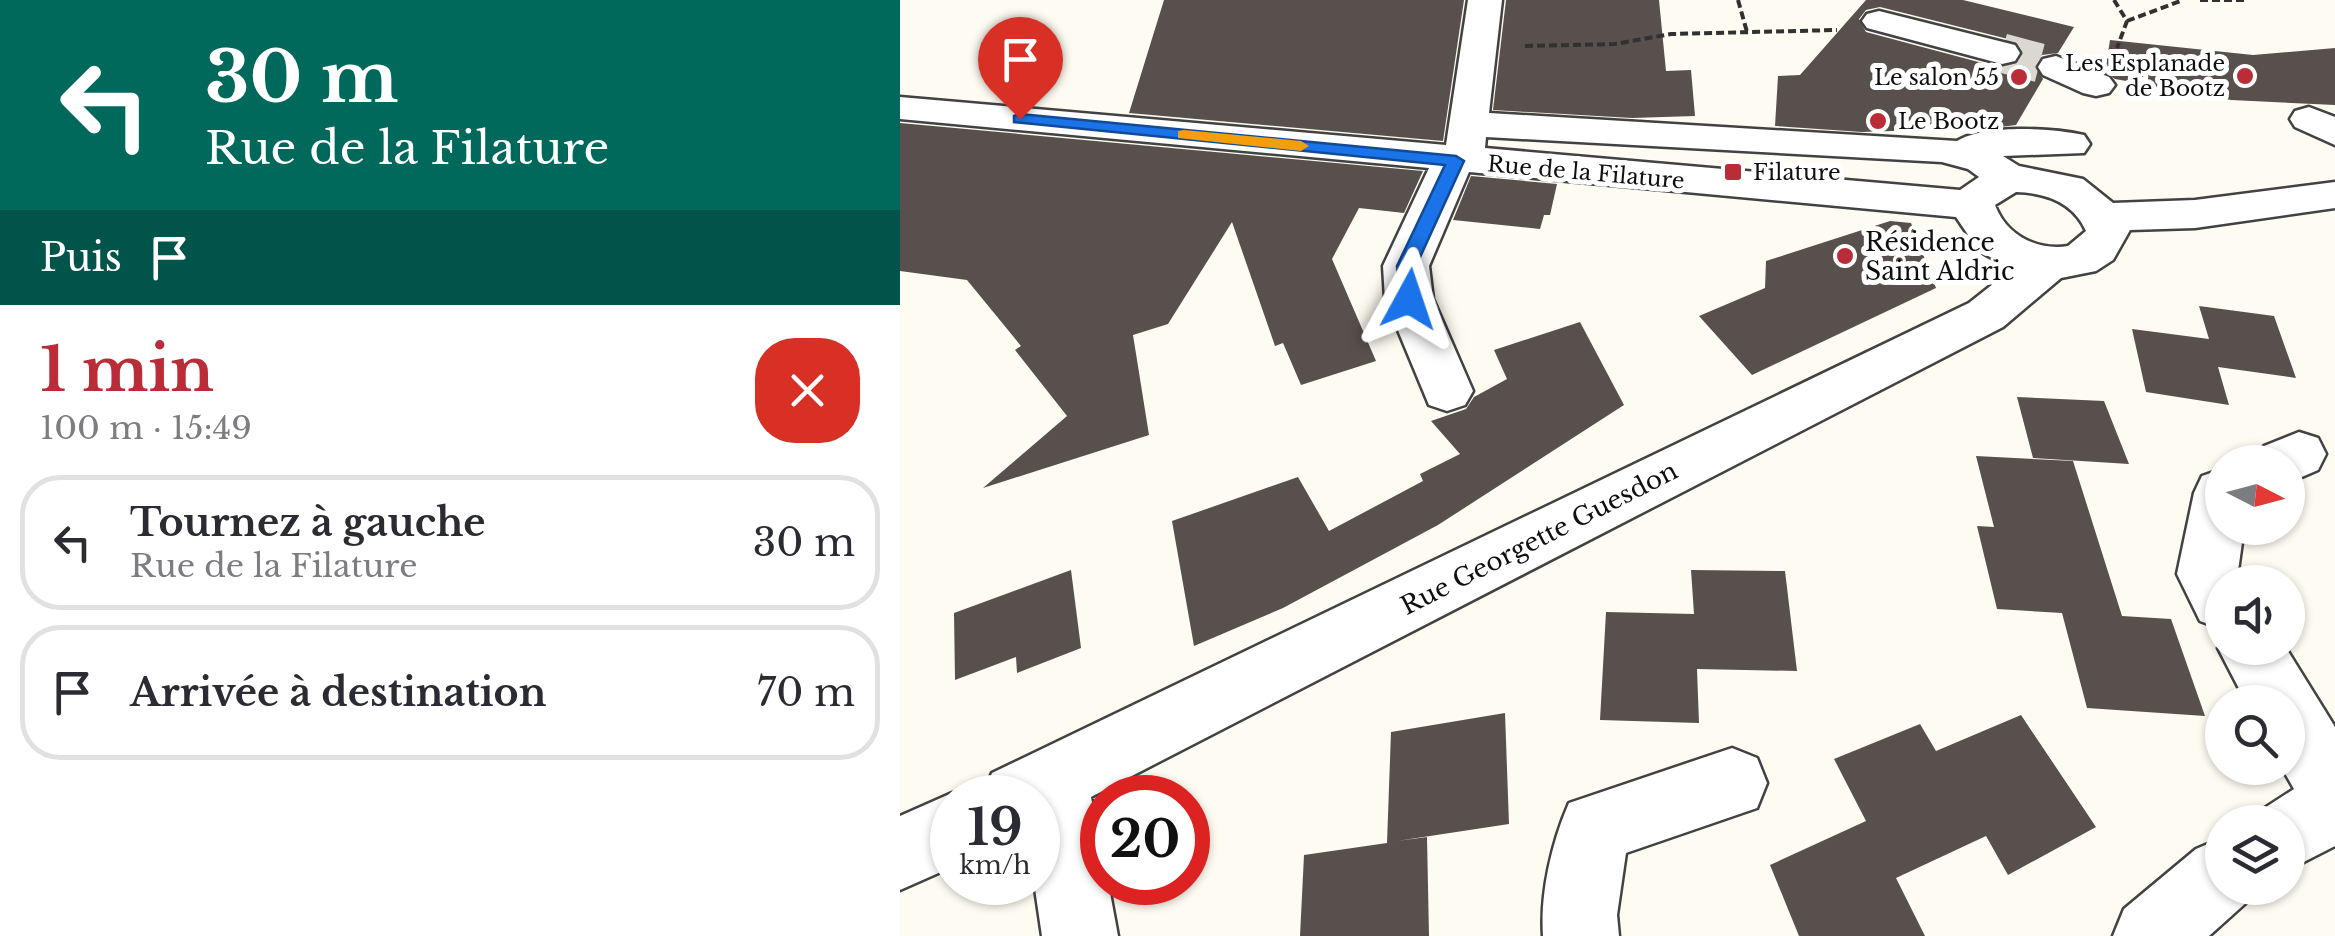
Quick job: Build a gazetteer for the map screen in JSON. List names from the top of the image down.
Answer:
{
  "streets": {
    "street": ["Rue de la Filature", "Rue Georgette Guesdon"]
  },
  "crossings": [
    ["Rue de la Filature", "Rue Georgette Guesdon"]
  ],
  "places": {
    "other": [
      "Les Esplanade de Bootz",
      "Le salon 55",
      "Le Bootz",
      "Résidence Saint Aldric"
    ],
    "transit": ["Filature"]
  },
  "north": "right",
  "page": {
    "turn": ["30 m", "Rue de la Filature"],
    "then": "Puis",
    "heading": ["1 min", "100 m · 15:49"],
    "list": [
      {
        "name": "Tournez à gauche",
        "note": "Rue de la Filature",
        "value": "30 m"
      },
      {
        "name": "Arrivée à destination",
        "value": "70 m"
      }
    ],
    "speed": "19 km/h",
    "limit": "20"
  }
}
